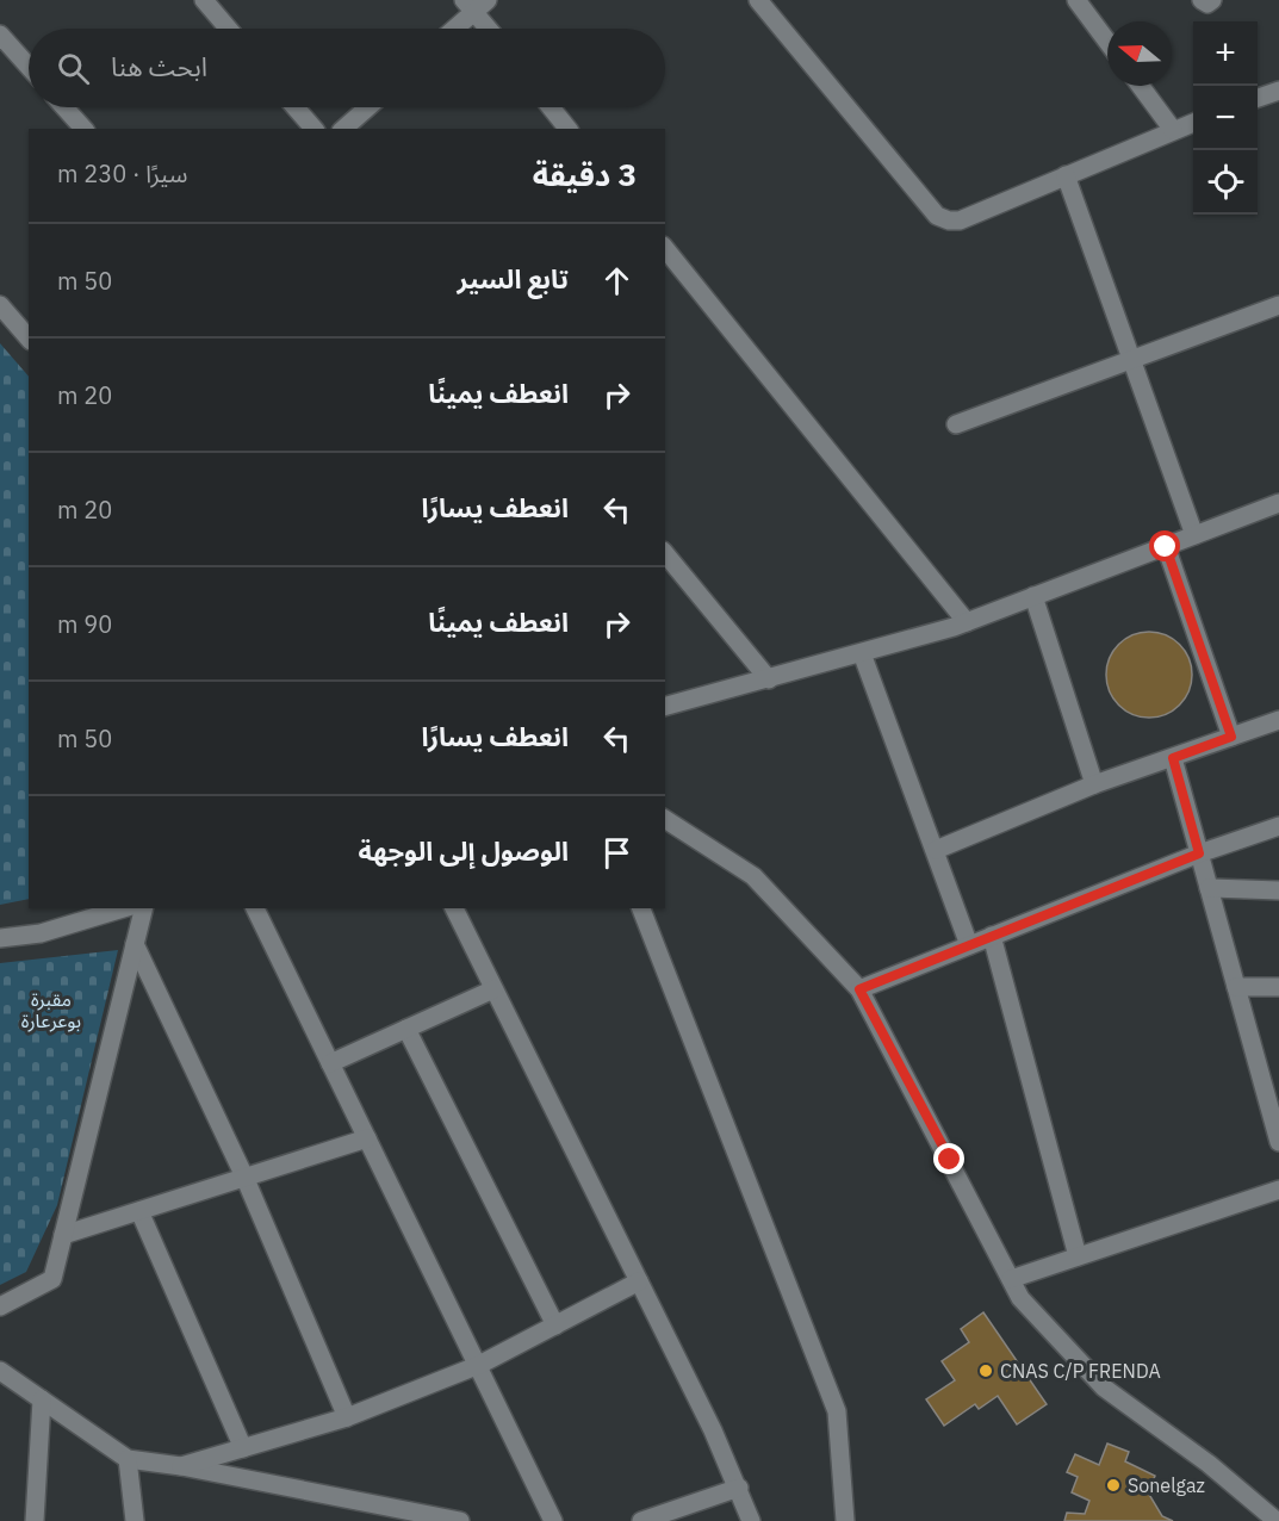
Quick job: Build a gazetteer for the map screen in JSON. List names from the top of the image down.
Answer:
{
  "parks": ["مقبرة بوعرعارة"],
  "places": ["CNAS C/P FRENDA", "Sonelgaz"],
  "north": "left",
  "page": {
    "map_buttons": ["+", "−"],
    "search": "ابحث هنا",
    "heading": ["3 دقيقة", "سيرًا · 230 m"],
    "list": [
      ["تابع السير", "50 m"],
      ["انعطف يمينًا", "20 m"],
      ["انعطف يسارًا", "20 m"],
      ["انعطف يمينًا", "90 m"],
      ["انعطف يسارًا", "50 m"],
      "الوصول إلى الوجهة"
    ]
  }
}
